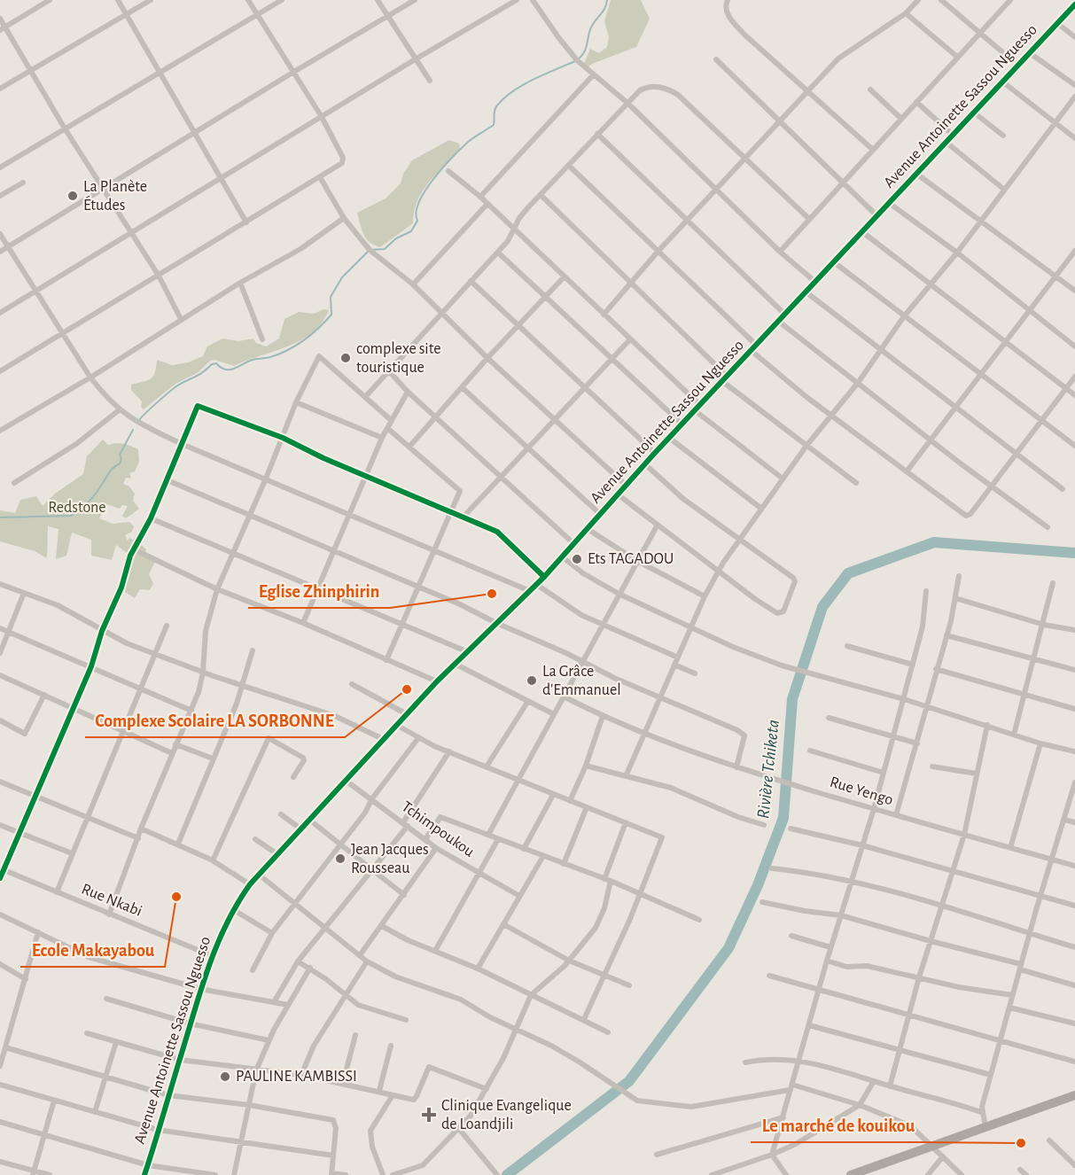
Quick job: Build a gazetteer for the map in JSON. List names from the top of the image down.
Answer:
{
  "streets": {
    "street": [
      "Avenue Antoinette Sassou Nguesso",
      "Rue Yengo",
      "Tchimpoukou",
      "Rue Nkabi"
    ]
  },
  "crossings": [
    ["Avenue Antoinette Sassou Nguesso", "Tchimpoukou"],
    ["Avenue Antoinette Sassou Nguesso", "Rue Nkabi"]
  ],
  "water": ["Rivière Tchiketa"],
  "parks": ["Redstone"],
  "places": {
    "other": [
      "La Planète Études",
      "complexe site touristique",
      "Ets TAGADOU",
      "Eglise Zhinphirin",
      "La Grâce d'Emmanuel",
      "Complexe Scolaire LA SORBONNE",
      "Jean Jacques Rousseau",
      "Ecole Makayabou",
      "PAULINE KAMBISSI",
      "Le marché de kouikou"
    ],
    "health": ["Clinique Evangelique de Loandjili"]
  }
}
